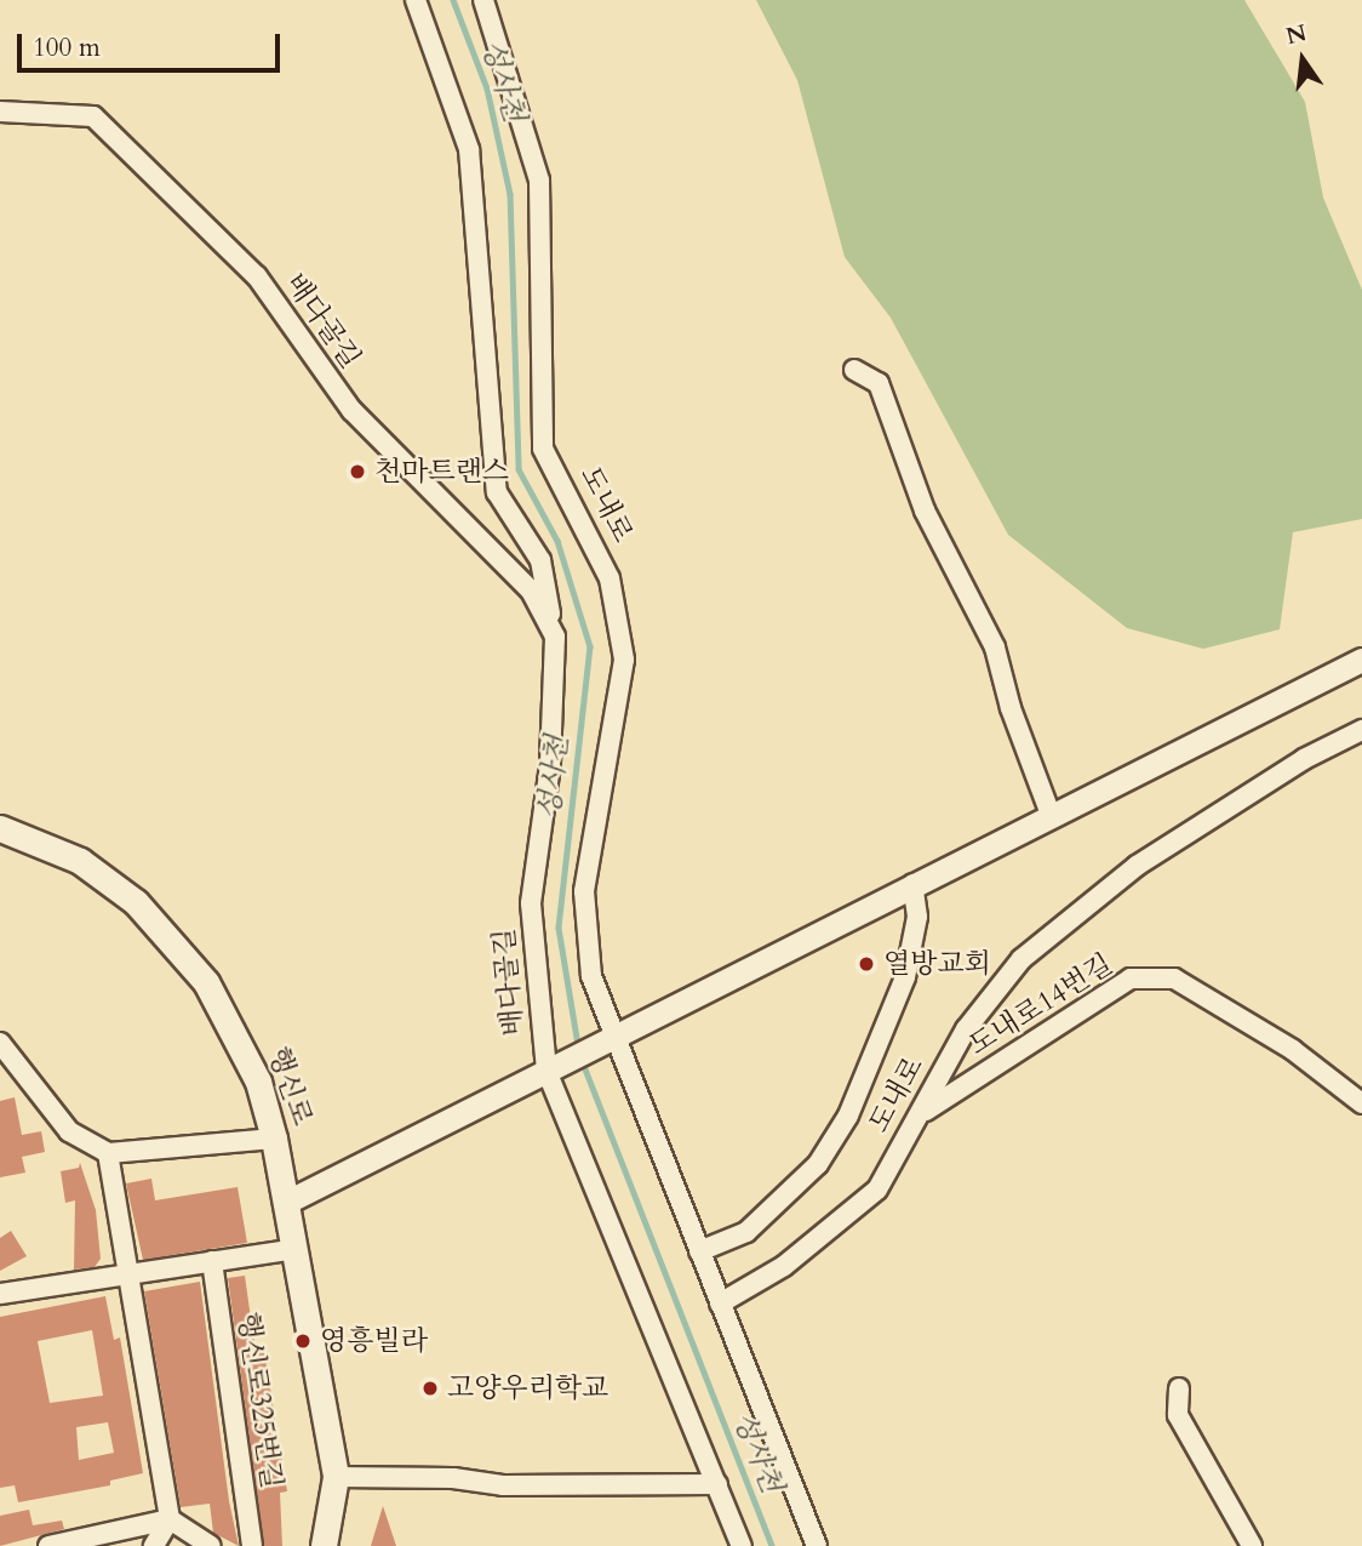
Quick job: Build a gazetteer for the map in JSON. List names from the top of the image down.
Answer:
{
  "streets": {
    "main road": ["행신로"],
    "street": [
      "배다골길",
      "도내로",
      "도내로14번길",
      "행신로325번길"
    ]
  },
  "crossings": [
    ["도내로", "도내로14번길"]
  ],
  "water": ["성사천"],
  "places": [
    "천마트랜스",
    "열방교회",
    "영흥빌라",
    "고양우리학교"
  ],
  "scale_bar": "100 m",
  "north": "top"
}
